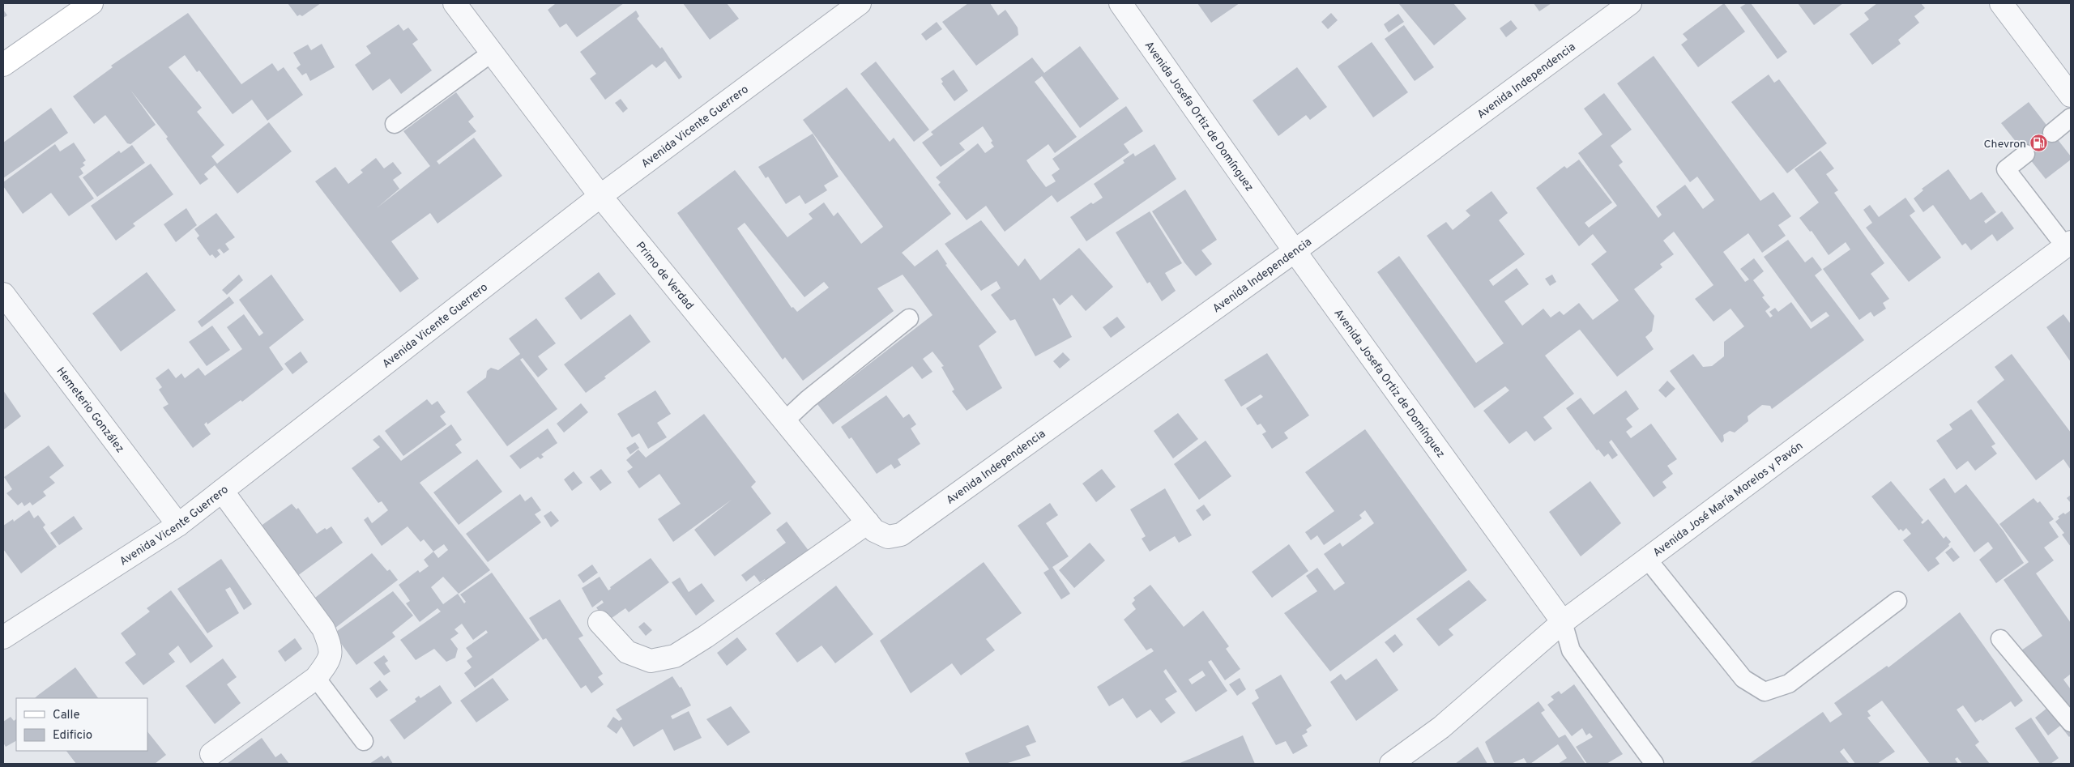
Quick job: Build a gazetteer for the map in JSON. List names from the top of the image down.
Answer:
{
  "streets": {
    "street": [
      "Avenida Independencia",
      "Avenida Josefa Ortiz de Domínguez",
      "Avenida Vicente Guerrero",
      "Primo de Verdad",
      "Hemeterio González",
      "Avenida José María Morelos y Pavón"
    ]
  },
  "crossings": [
    ["Avenida Independencia", "Avenida Josefa Ortiz de Domínguez"],
    ["Avenida Independencia", "Primo de Verdad"],
    ["Avenida Josefa Ortiz de Domínguez", "Avenida José María Morelos y Pavón"],
    ["Avenida Vicente Guerrero", "Primo de Verdad"],
    ["Avenida Vicente Guerrero", "Hemeterio González"]
  ],
  "places": {
    "fuel station": ["Chevron"]
  },
  "legend": ["Calle", "Edificio"]
}
